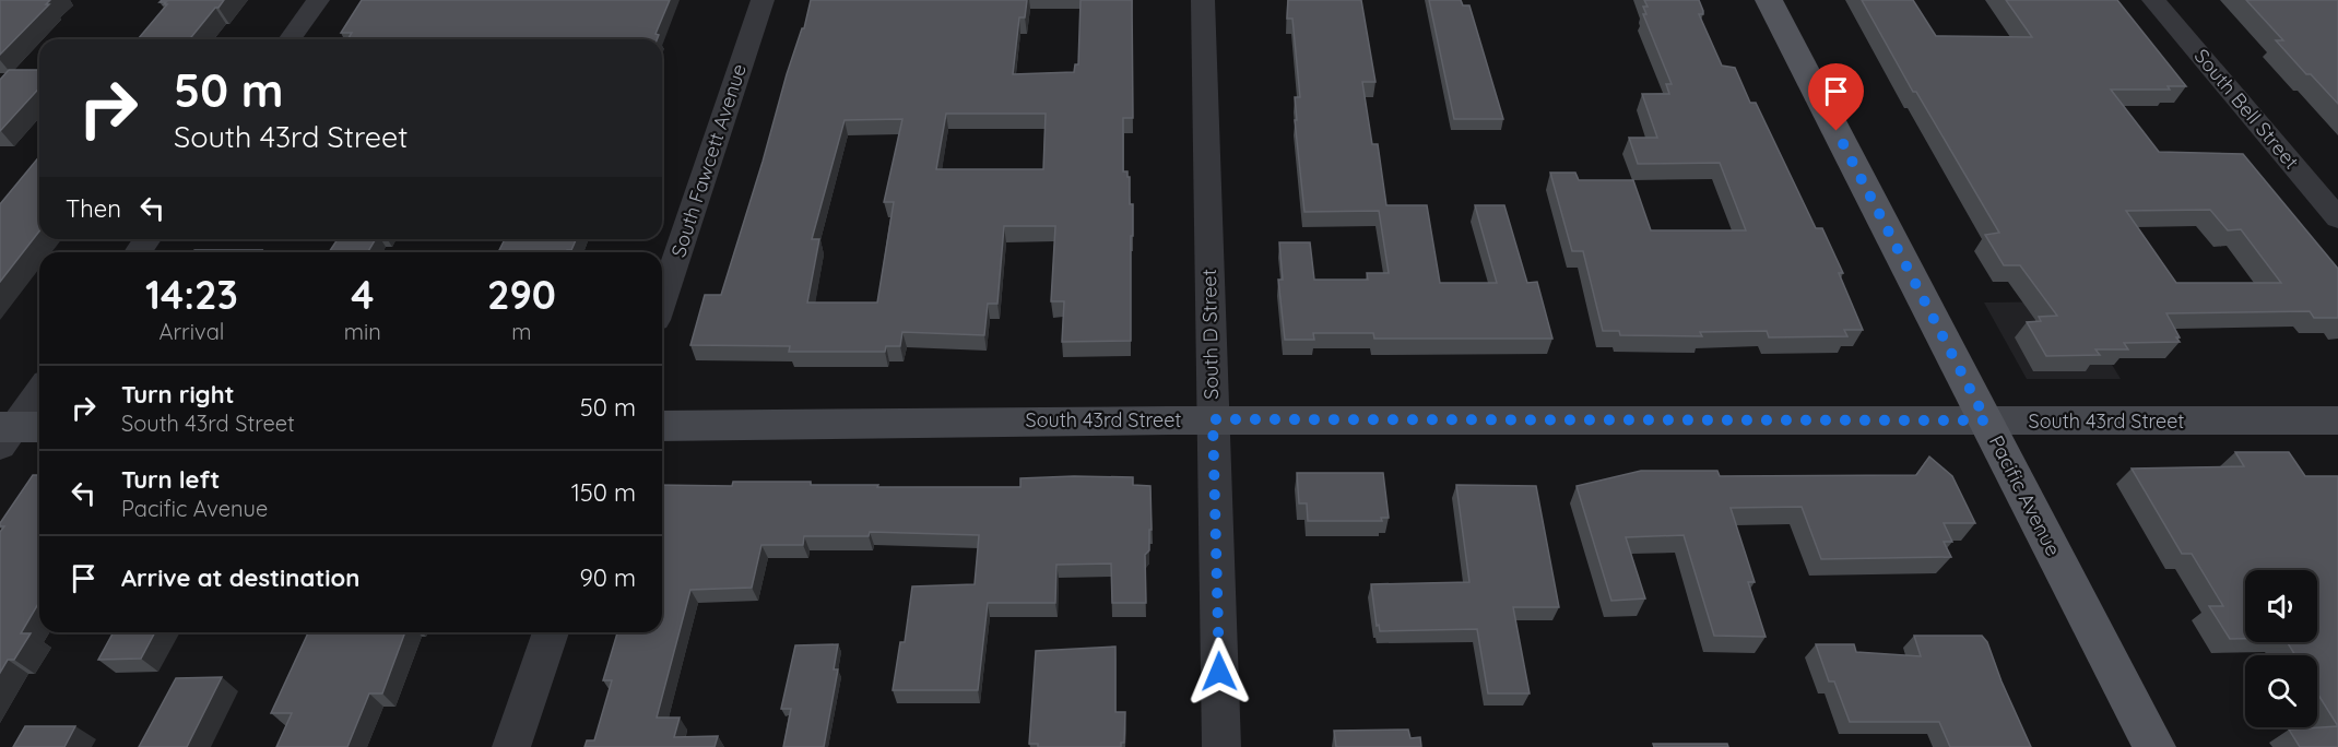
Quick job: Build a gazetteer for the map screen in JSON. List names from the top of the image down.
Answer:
{
  "streets": {
    "main road": ["Pacific Avenue"],
    "street": [
      "South Bell Street",
      "South Fawcett Avenue",
      "South D Street",
      "South 43rd Street"
    ]
  },
  "crossings": [
    ["South D Street", "South 43rd Street"],
    ["South 43rd Street", "Pacific Avenue"]
  ],
  "page": {
    "turn": ["50 m", "South 43rd Street"],
    "then": "Then",
    "eta": [
      "14:23",
      "Arrival",
      "4",
      "min",
      "290",
      "m"
    ],
    "list": [
      {
        "name": "Turn right",
        "note": "South 43rd Street",
        "value": "50 m"
      },
      {
        "name": "Turn left",
        "note": "Pacific Avenue",
        "value": "150 m"
      },
      {
        "name": "Arrive at destination",
        "value": "90 m"
      }
    ]
  }
}
